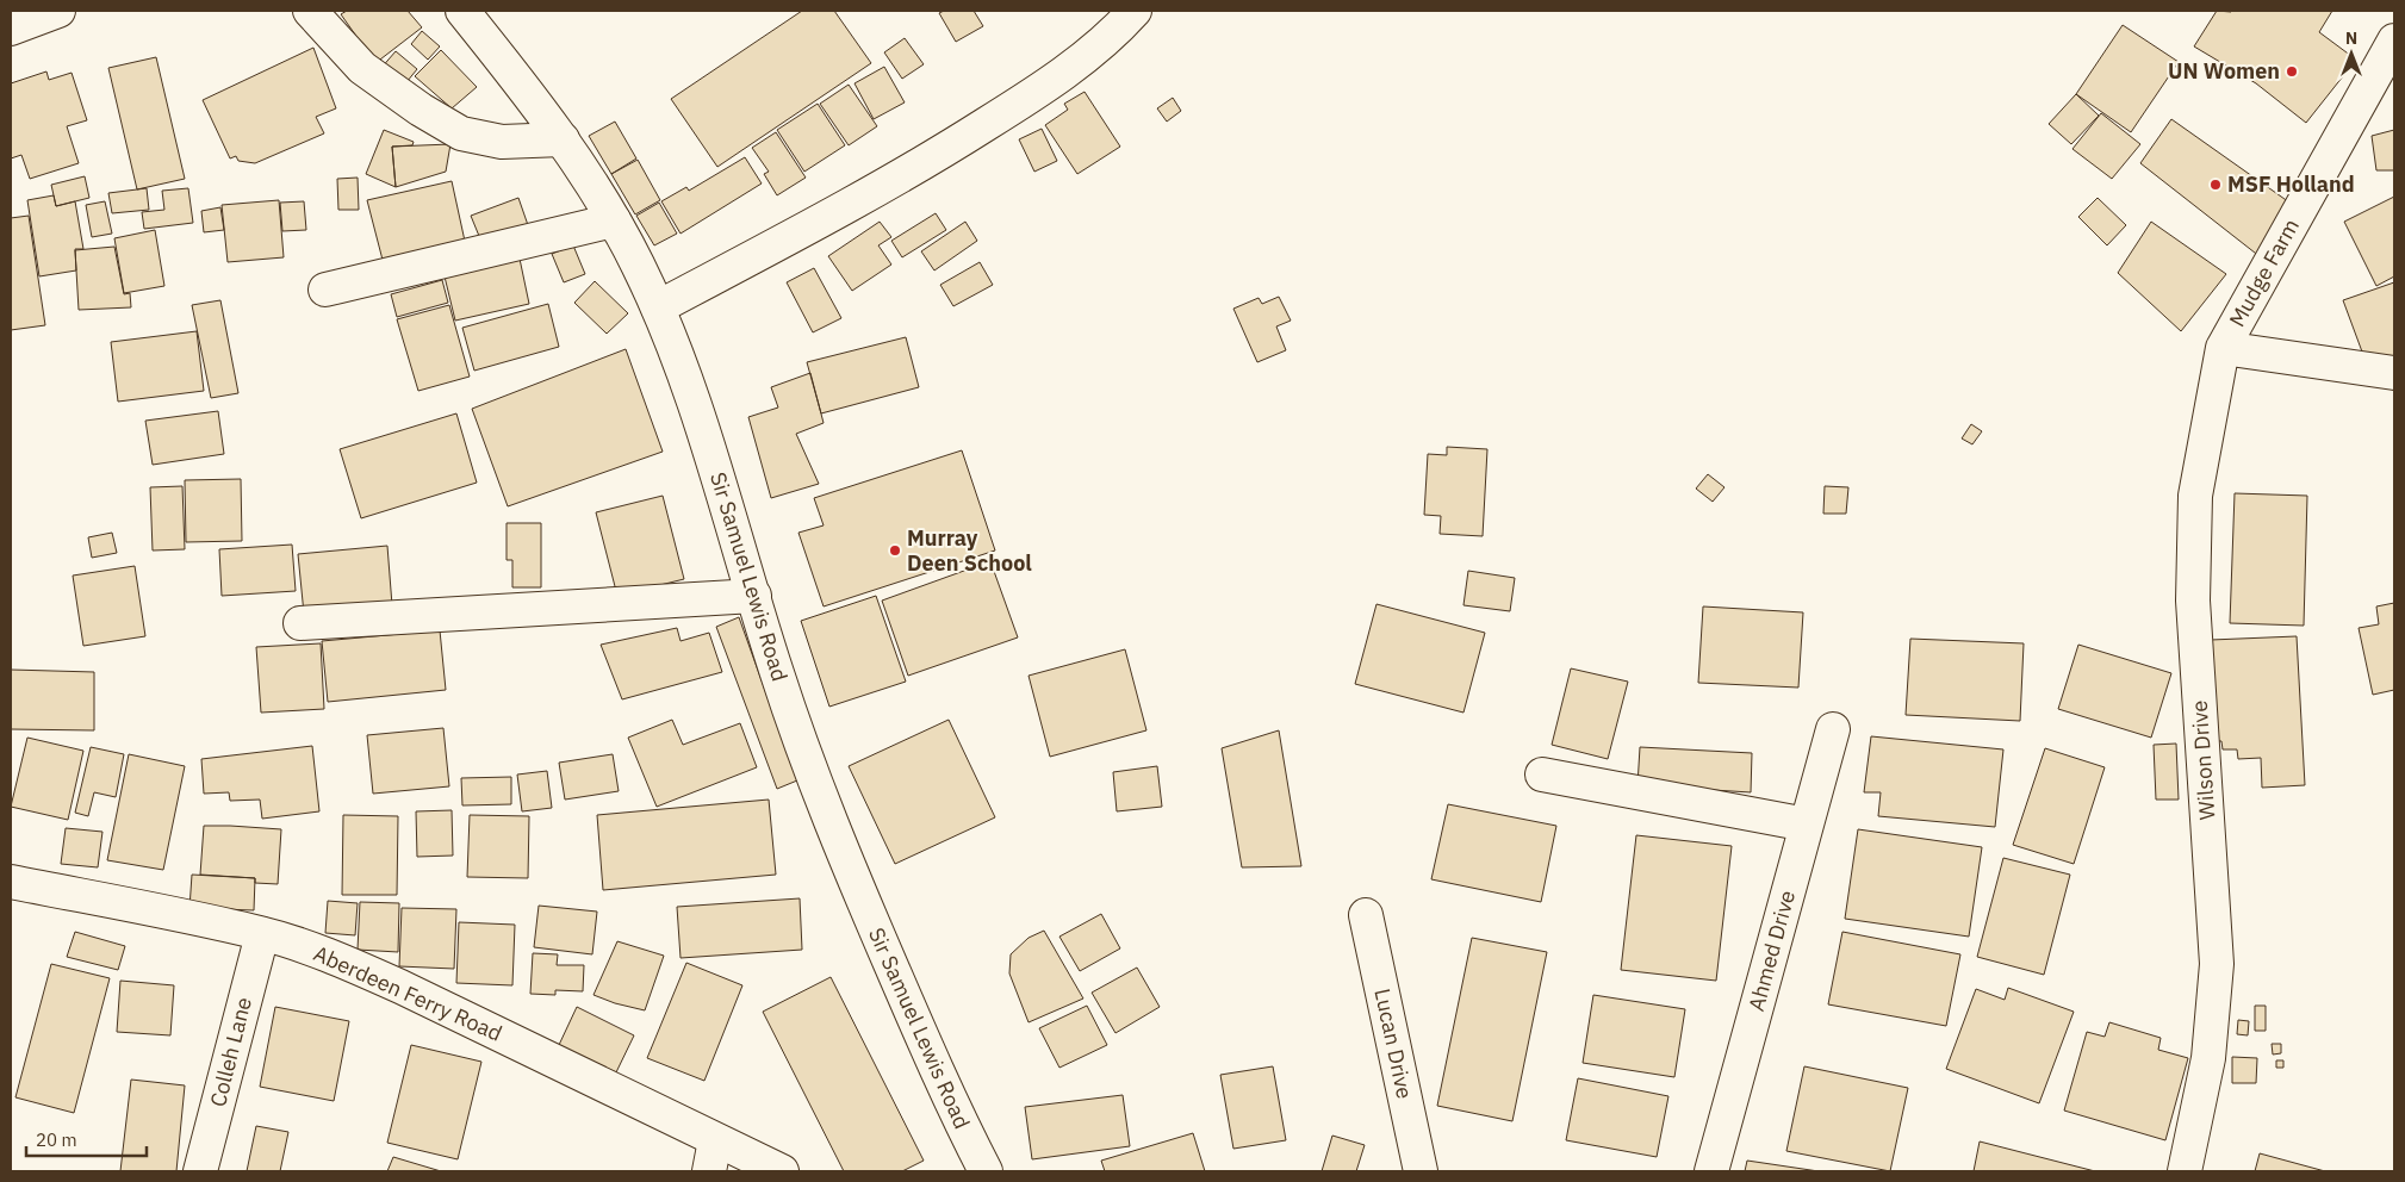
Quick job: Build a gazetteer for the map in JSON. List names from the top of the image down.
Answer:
{
  "streets": {
    "street": [
      "Mudge Farm",
      "Sir Samuel Lewis Road",
      "Wilson Drive",
      "Ahmed Drive",
      "Aberdeen Ferry Road",
      "Lucan Drive",
      "Colleh Lane"
    ]
  },
  "crossings": [
    ["Mudge Farm", "Wilson Drive"],
    ["Aberdeen Ferry Road", "Colleh Lane"]
  ],
  "places": ["UN Women", "MSF Holland", "Murray Deen School"],
  "scale_bar": "20 m",
  "north": "top"
}
